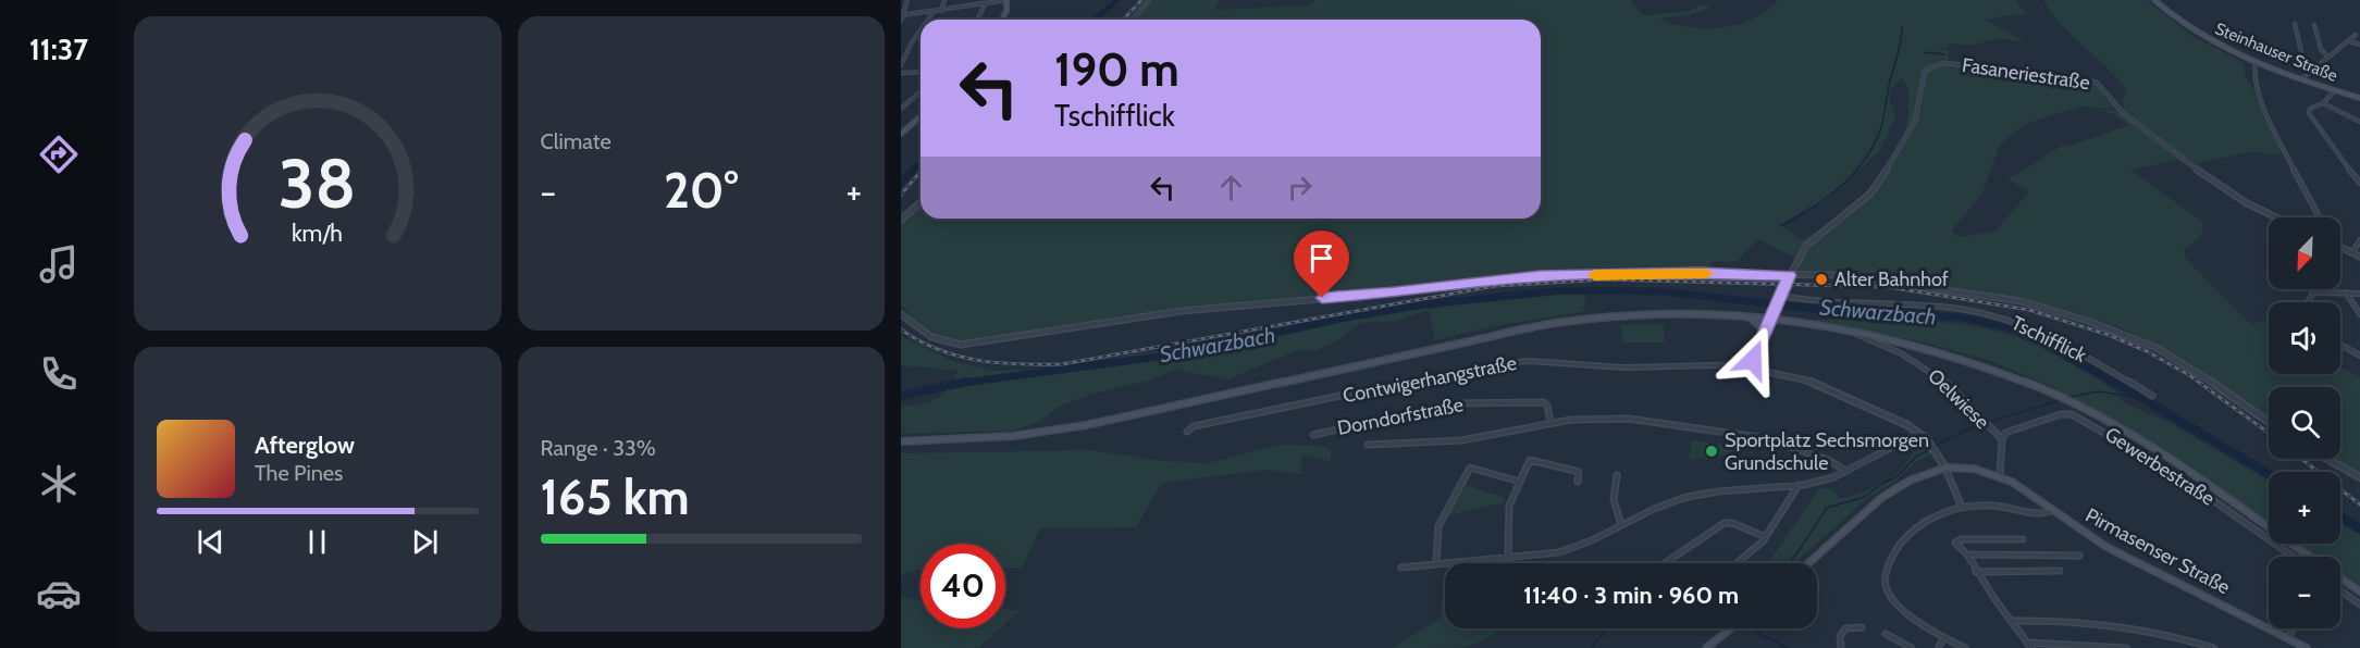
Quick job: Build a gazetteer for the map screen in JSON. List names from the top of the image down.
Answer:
{
  "streets": {
    "main road": ["Steinhauser Straße", "Pirmasenser Straße"],
    "street": [
      "Fasaneriestraße",
      "Tschifflick",
      "Contwigerhangstraße",
      "Oelwiese",
      "Dorndorfstraße",
      "Gewerbestraße"
    ]
  },
  "crossings": [
    ["Oelwiese", "Gewerbestraße"],
    ["Oelwiese", "Pirmasenser Straße"]
  ],
  "water": ["Schwarzbach"],
  "places": ["Alter Bahnhof", "Sportplatz Sechsmorgen Grundschule"],
  "north": "bottom left",
  "page": {
    "tabs": "11:37",
    "tile": [
      "Climate",
      ["Range · 33%", "165 km"]
    ],
    "turn": ["190 m", "Tschifflick"],
    "heat": ["−", "20°", "+"],
    "map_buttons": ["+", "−"],
    "song": ["Afterglow", "The Pines"],
    "limit": "40",
    "trip": "11:40 · 3 min · 960 m",
    "gauge": ["38", "km/h"]
  }
}
